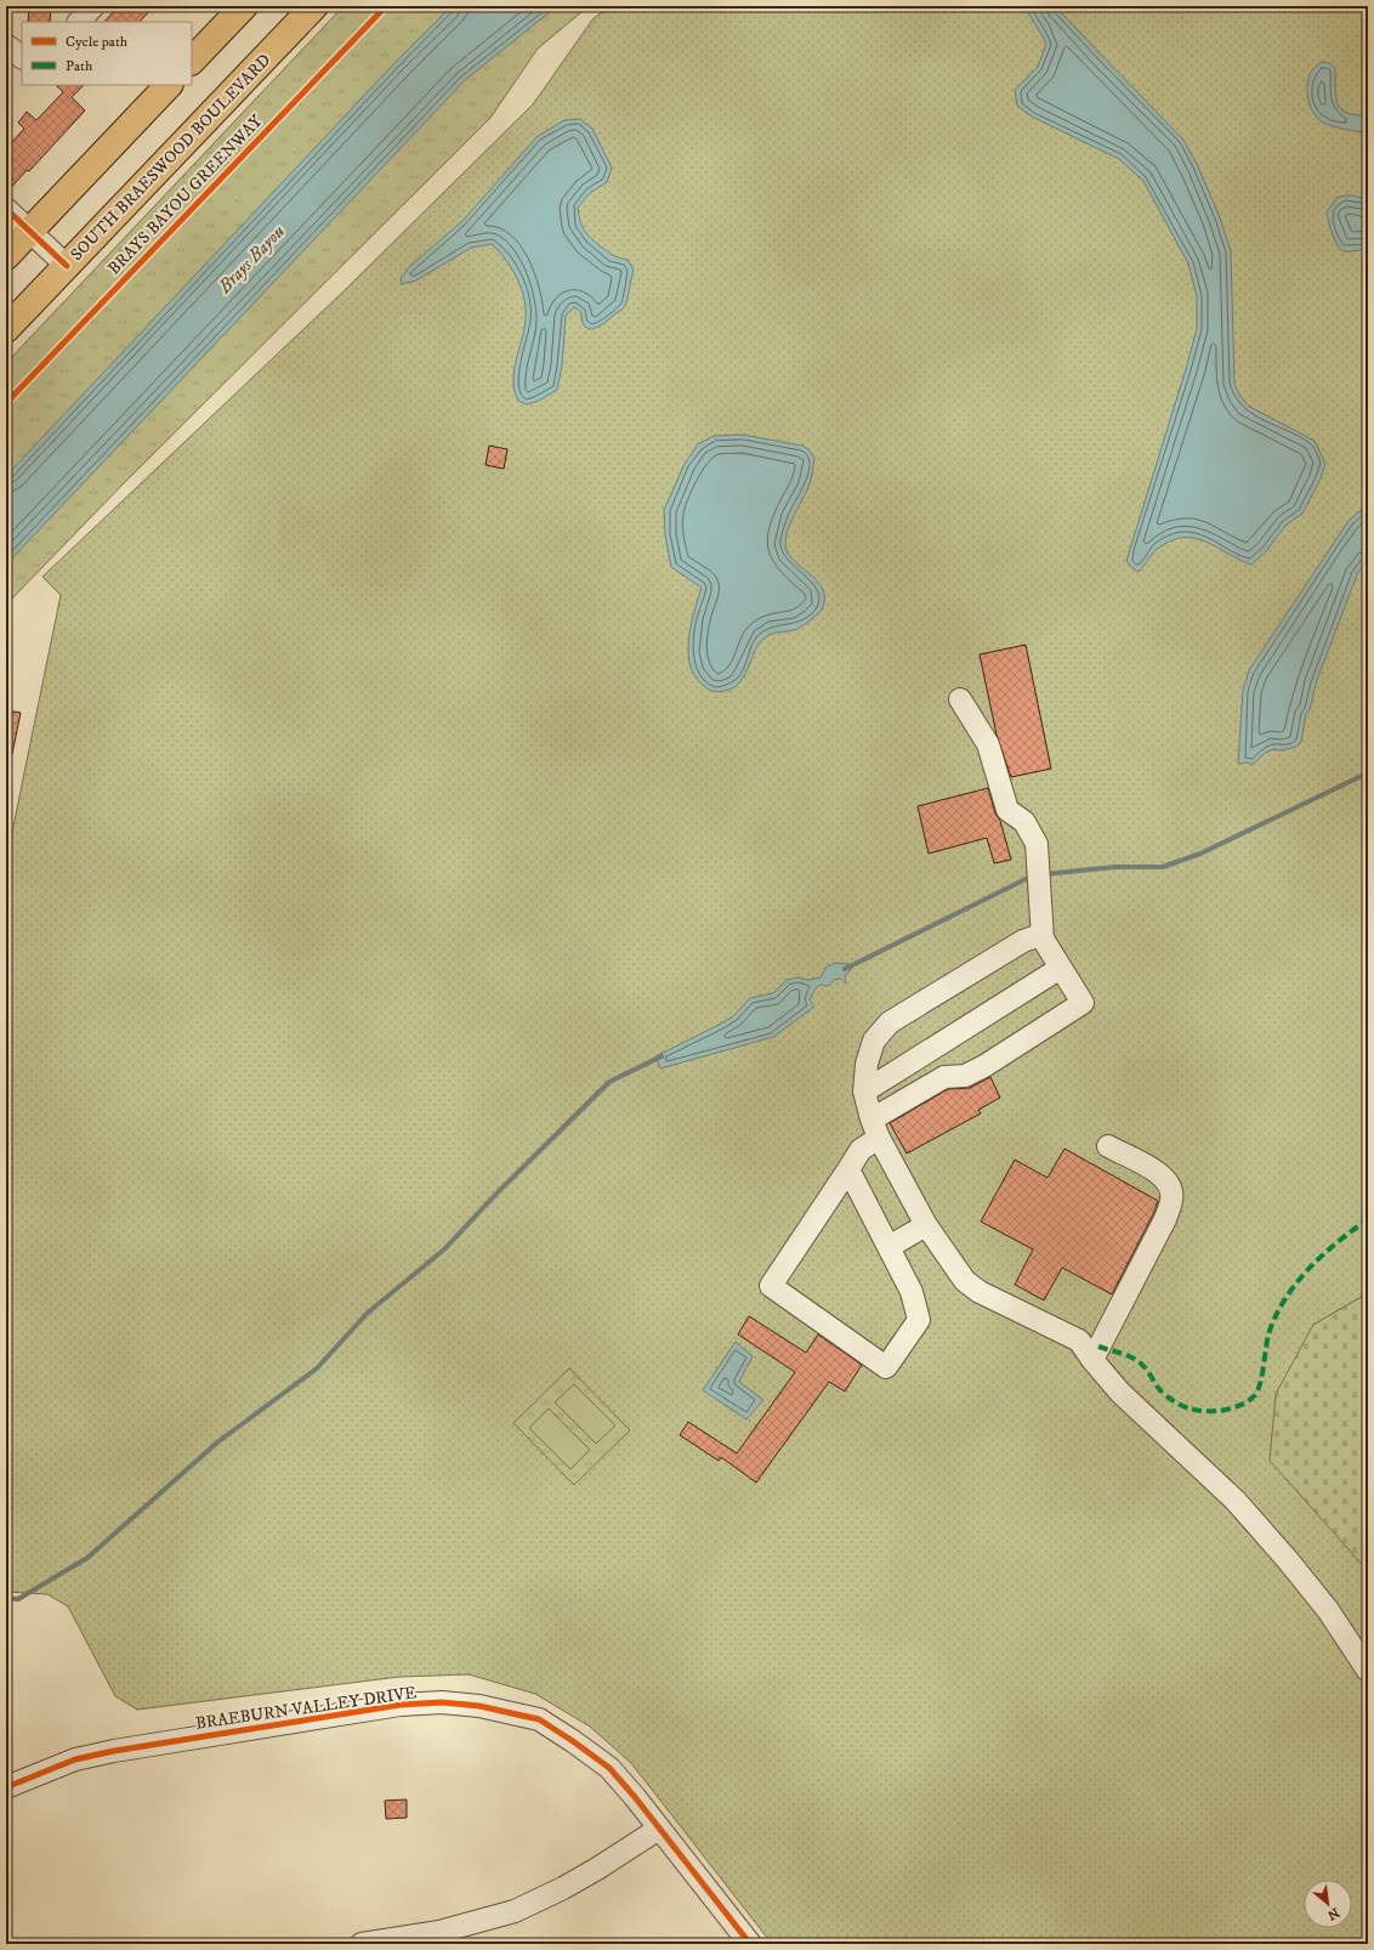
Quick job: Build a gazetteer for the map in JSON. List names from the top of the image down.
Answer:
{
  "streets": {
    "main road": ["SOUTH BRAESWOOD BOULEVARD"],
    "street": ["BRAEBURN VALLEY DRIVE"],
    "cycle path": ["BRAYS BAYOU GREENWAY"]
  },
  "water": ["Brays Bayou"],
  "legend": ["Cycle path", "Path"],
  "north": "bottom right"
}
